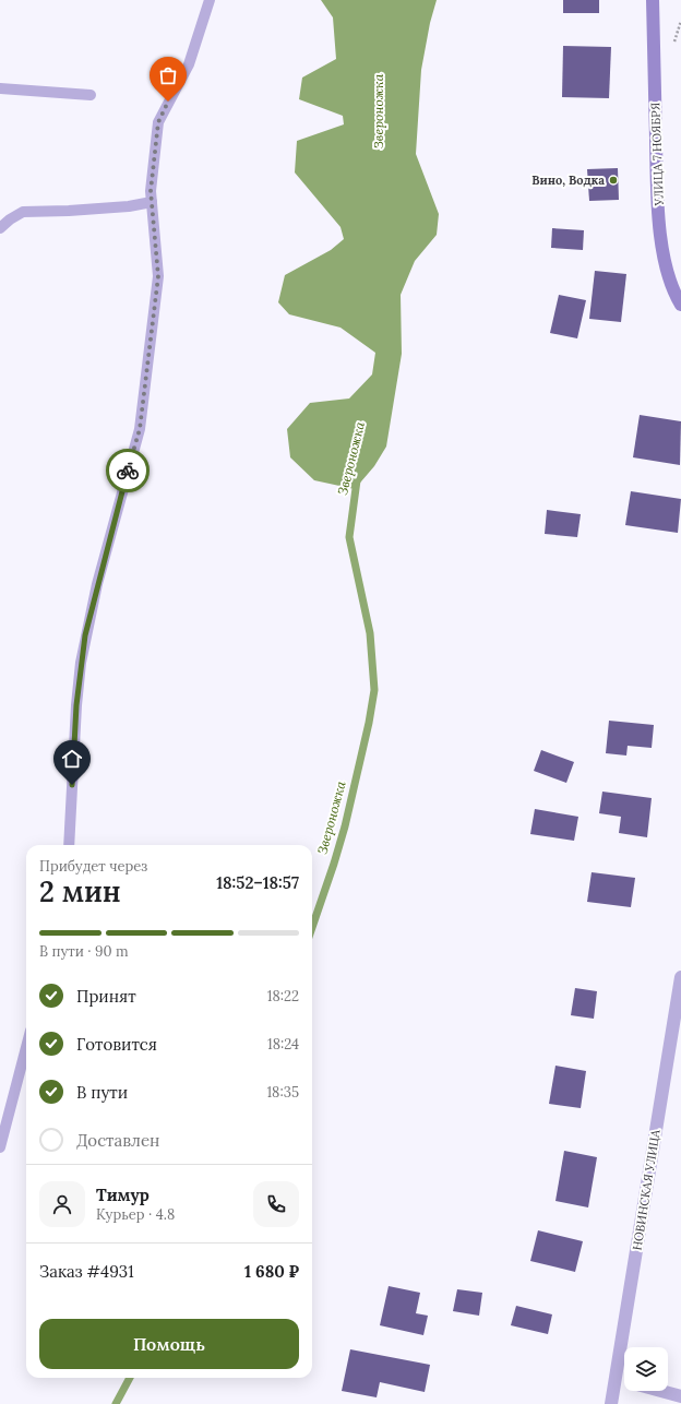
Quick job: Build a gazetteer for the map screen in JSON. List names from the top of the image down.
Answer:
{
  "streets": {
    "main road": ["УЛИЦА 7 НОЯБРЯ"],
    "street": ["НОВИНСКАЯ УЛИЦА"]
  },
  "water": ["Звероножка"],
  "places": ["Вино, Водка"],
  "page": {
    "heading": ["2 мин", "Прибудет через", "18:52–18:57"],
    "panel": [
      "Тимур",
      "Курьер · 4.8",
      "Заказ #4931",
      "1 680 ₽"
    ],
    "bar": "В пути · 90 m",
    "list": [
      ["Принят", "18:22"],
      ["Готовится", "18:24"],
      ["В пути", "18:35"],
      "Доставлен"
    ],
    "buttons": "Помощь"
  }
}
